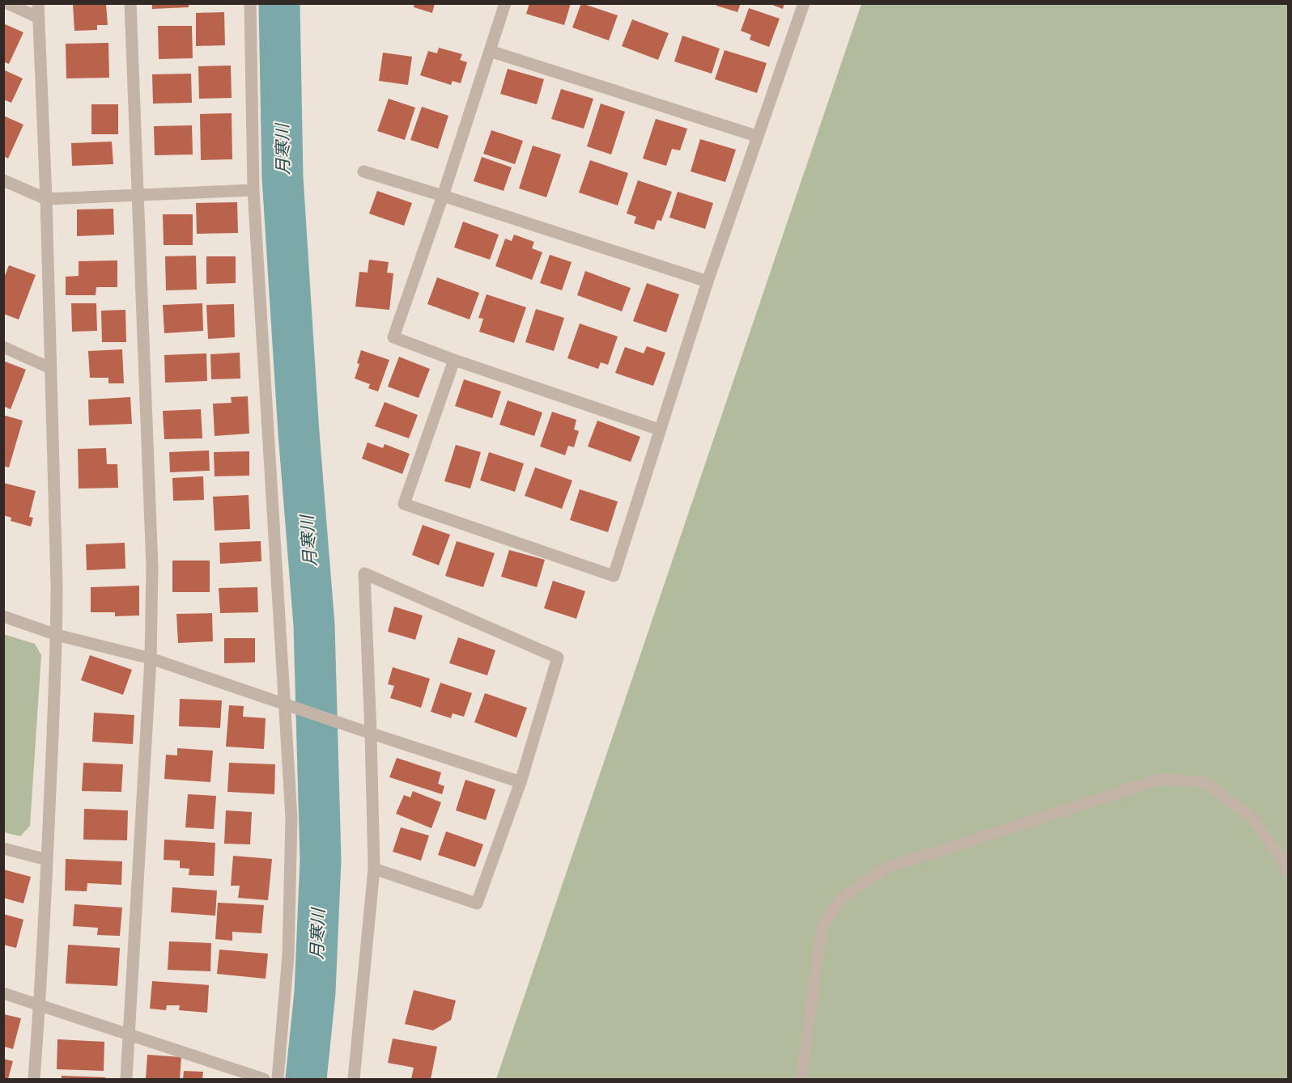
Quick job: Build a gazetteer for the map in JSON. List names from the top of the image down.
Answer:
{
  "water": ["月寒川"]
}
